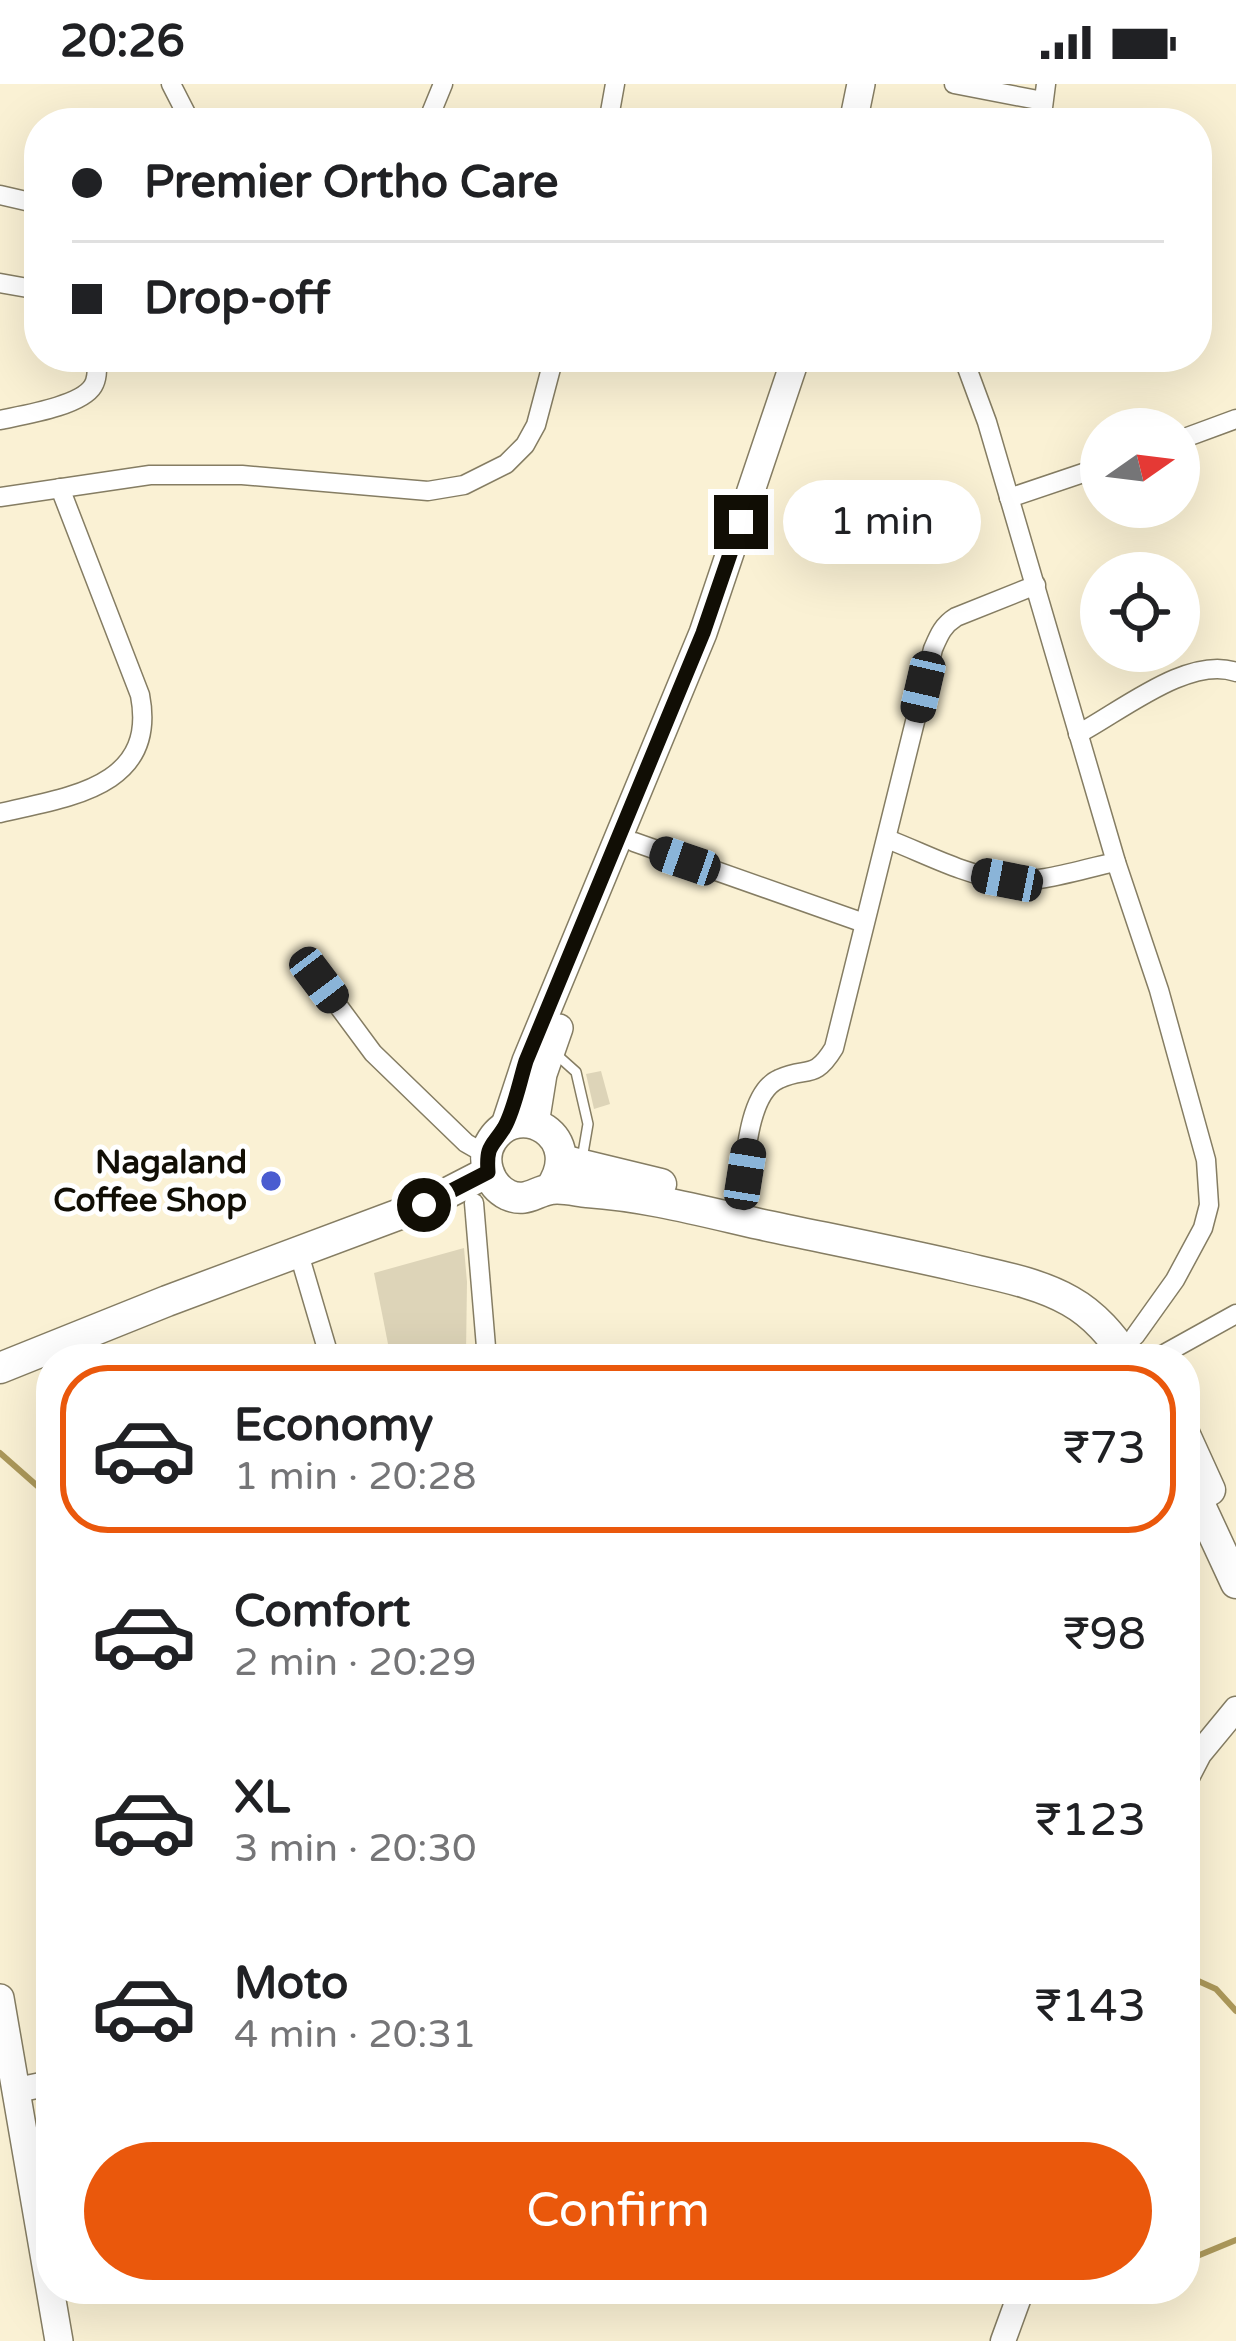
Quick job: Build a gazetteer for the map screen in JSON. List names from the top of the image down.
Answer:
{
  "places": ["Nagaland Coffee Shop"],
  "north": "right",
  "page": {
    "status": "20:26",
    "banner": ["Premier Ortho Care", "Drop-off"],
    "bubble": "1 min",
    "list": [
      {
        "name": "Economy",
        "note": "1 min · 20:28",
        "value": "₹73"
      },
      {
        "name": "Comfort",
        "note": "2 min · 20:29",
        "value": "₹98"
      },
      {
        "name": "XL",
        "note": "3 min · 20:30",
        "value": "₹123"
      },
      {
        "name": "Moto",
        "note": "4 min · 20:31",
        "value": "₹143"
      }
    ],
    "buttons": "Confirm"
  }
}
